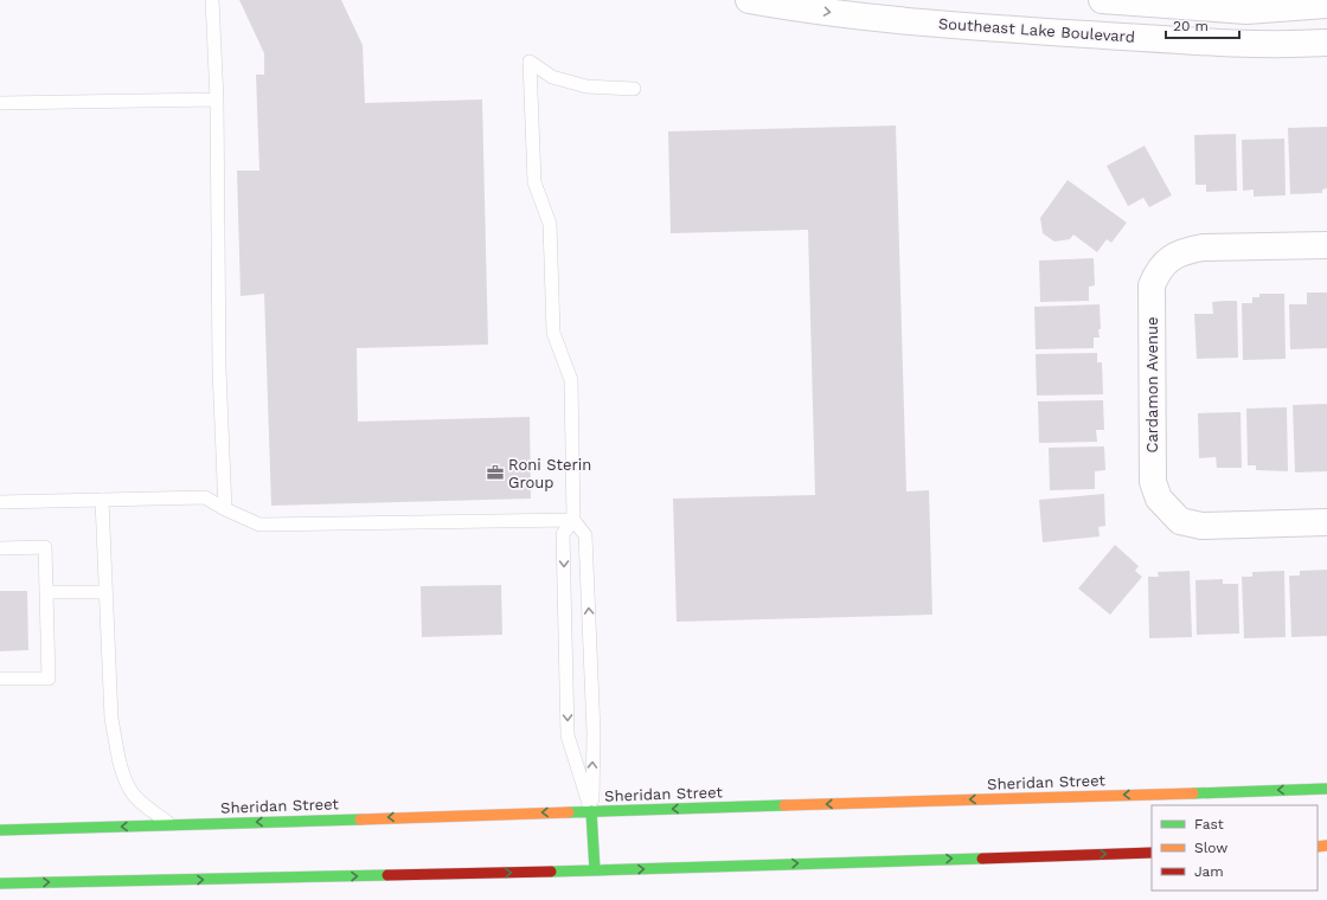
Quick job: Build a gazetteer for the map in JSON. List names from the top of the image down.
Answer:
{
  "streets": {
    "main road": ["Sheridan Street"],
    "street": ["Southeast Lake Boulevard", "Cardamon Avenue"]
  },
  "places": {
    "office": ["Roni Sterin Group"]
  },
  "legend": ["Fast", "Slow", "Jam"],
  "scale_bar": "20 m"
}
